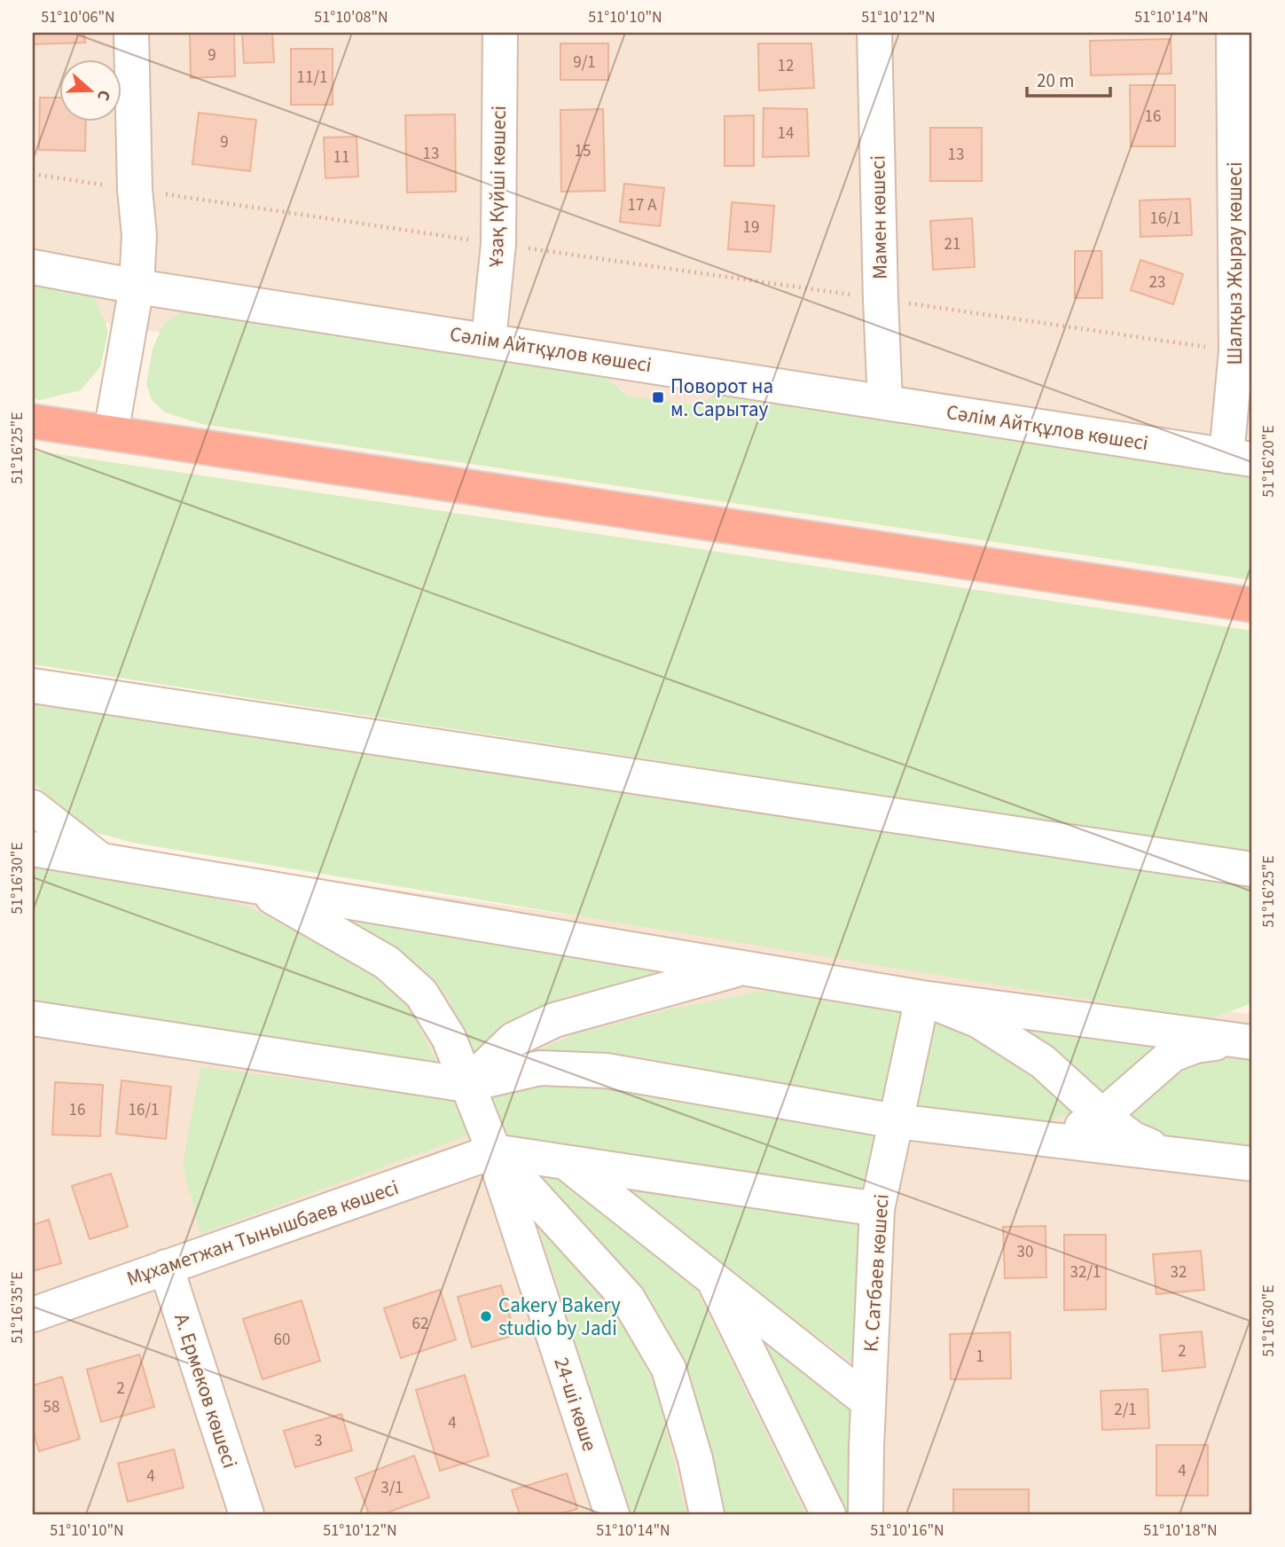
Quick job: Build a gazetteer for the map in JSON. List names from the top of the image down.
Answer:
{
  "streets": {
    "street": [
      "Ұзақ Күйші көшесі",
      "Мамен көшесі",
      "Шалқыз Жырау көшесі",
      "Сәлім Айтқұлов көшесі",
      "Мұхаметжан Тынышбаев көшесі",
      "К. Сатбаев көшесі",
      "А. Ермеков көшесі",
      "24-ші көше"
    ]
  },
  "crossings": [
    ["Ұзақ Күйші көшесі", "Сәлім Айтқұлов көшесі"],
    ["Мамен көшесі", "Сәлім Айтқұлов көшесі"],
    ["Шалқыз Жырау көшесі", "Сәлім Айтқұлов көшесі"],
    ["Мұхаметжан Тынышбаев көшесі", "А. Ермеков көшесі"],
    ["Мұхаметжан Тынышбаев көшесі", "24-ші көше"]
  ],
  "places": {
    "transit": ["Поворот на м. Сарытау"],
    "other": ["Cakery Bakery studio by Jadi"]
  },
  "house_numbers": [
    "9",
    "9/1",
    "12",
    "11/1",
    "16",
    "14",
    "9",
    "15",
    "13",
    "13",
    "11",
    "17 А",
    "16/1",
    "19",
    "21",
    "23",
    "16",
    "16/1",
    "30",
    "32/1",
    "32",
    "62",
    "60",
    "2",
    "1",
    "2",
    "58",
    "2/1",
    "4",
    "3",
    "4",
    "4",
    "3/1"
  ],
  "scale_bar": "20 m",
  "north": "right",
  "coordinates": [
    "51°10'06\"N",
    "51°10'08\"N",
    "51°10'10\"N",
    "51°10'12\"N",
    "51°10'14\"N",
    "51°16'25\"E",
    "51°16'20\"E",
    "51°16'30\"E",
    "51°16'35\"E",
    "51°10'16\"N",
    "51°10'18\"N"
  ]
}
